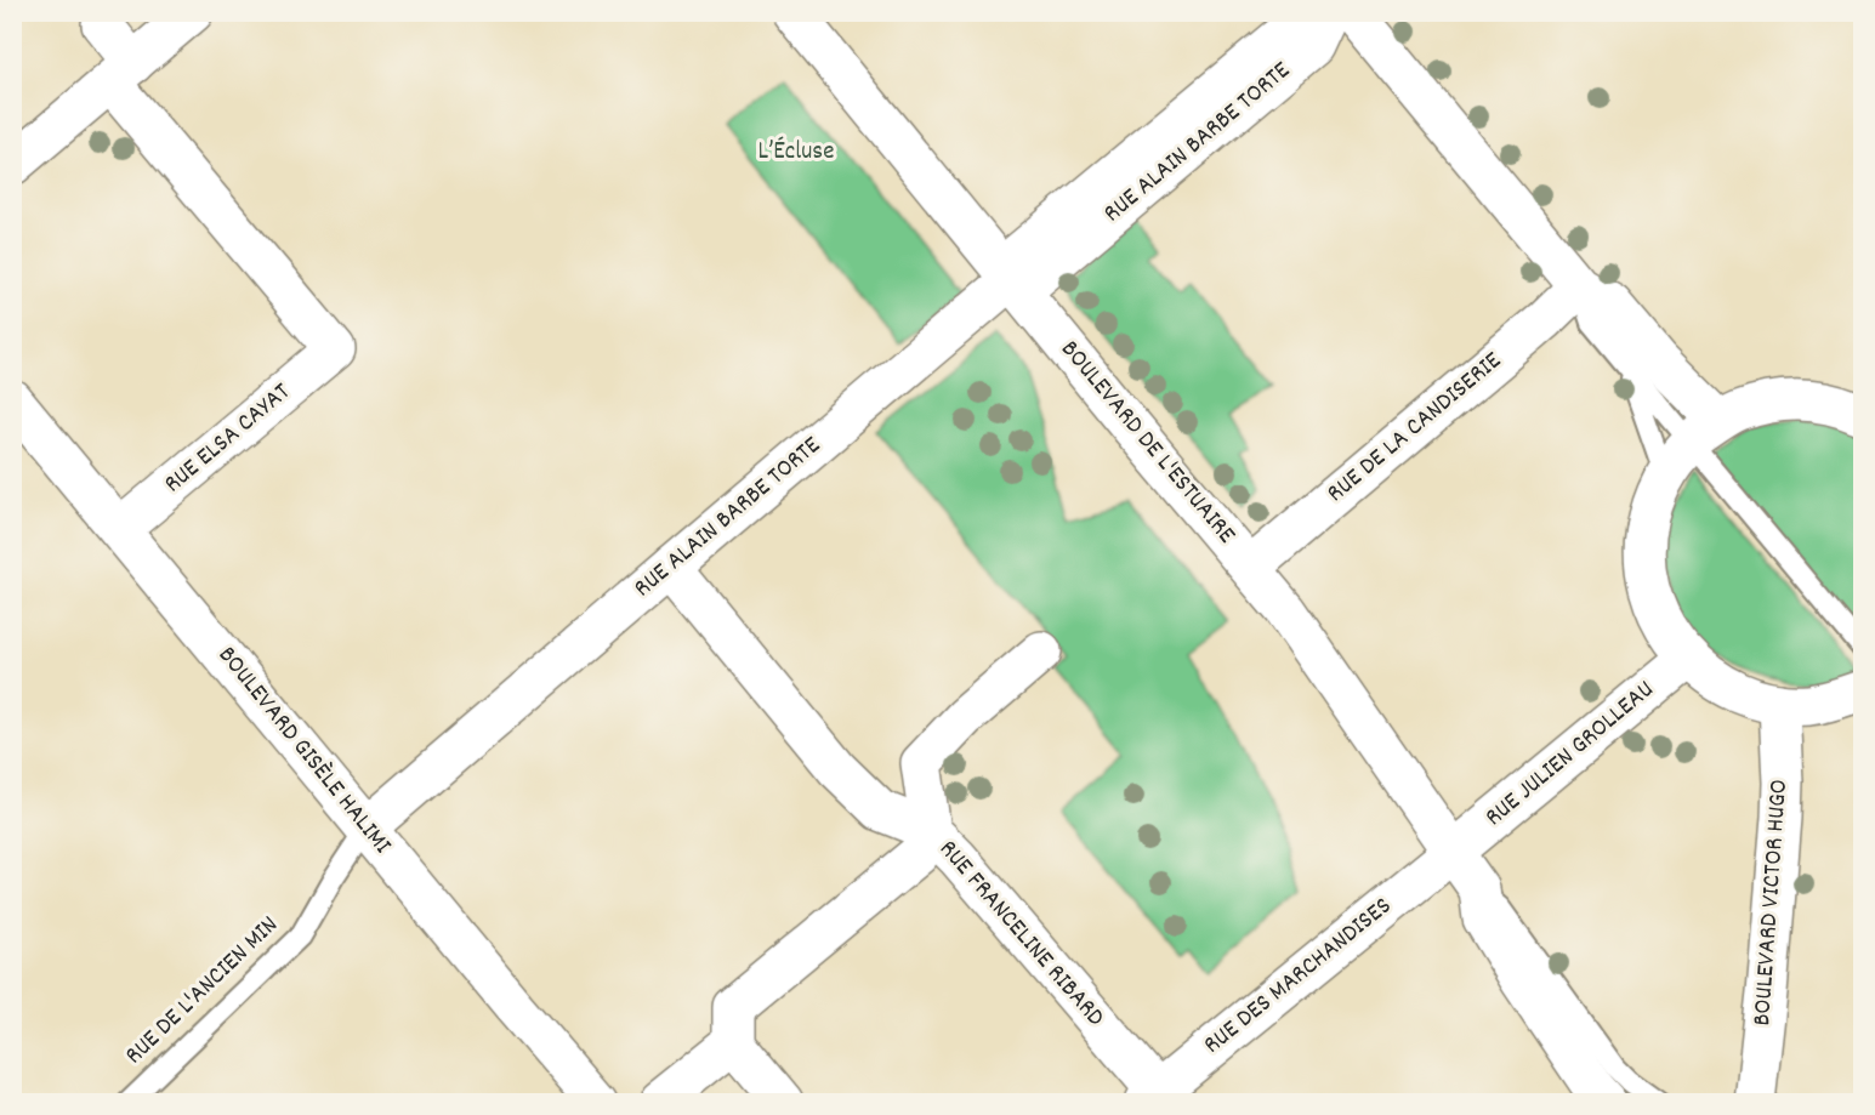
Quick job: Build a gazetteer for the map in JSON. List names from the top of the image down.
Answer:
{
  "streets": {
    "street": [
      "RUE ALAIN BARBE TORTE",
      "RUE DE LA CANDISERIE",
      "RUE ELSA CAYAT",
      "BOULEVARD DE L'ESTUAIRE",
      "BOULEVARD GISÈLE HALIMI",
      "RUE JULIEN GROLLEAU",
      "BOULEVARD VICTOR HUGO",
      "RUE FRANCELINE RIBARD",
      "RUE DES MARCHANDISES"
    ],
    "lane": ["RUE DE L'ANCIEN MIN"]
  },
  "crossings": [
    ["RUE ALAIN BARBE TORTE", "BOULEVARD DE L'ESTUAIRE"],
    ["RUE ALAIN BARBE TORTE", "BOULEVARD GISÈLE HALIMI"],
    ["RUE ALAIN BARBE TORTE", "RUE FRANCELINE RIBARD"],
    ["RUE ALAIN BARBE TORTE", "RUE DE L'ANCIEN MIN"],
    ["RUE DE LA CANDISERIE", "BOULEVARD DE L'ESTUAIRE"],
    ["RUE ELSA CAYAT", "BOULEVARD GISÈLE HALIMI"],
    ["BOULEVARD DE L'ESTUAIRE", "RUE JULIEN GROLLEAU"],
    ["BOULEVARD DE L'ESTUAIRE", "RUE DES MARCHANDISES"],
    ["BOULEVARD GISÈLE HALIMI", "RUE DE L'ANCIEN MIN"],
    ["RUE JULIEN GROLLEAU", "RUE DES MARCHANDISES"],
    ["RUE FRANCELINE RIBARD", "RUE DES MARCHANDISES"]
  ],
  "parks": ["L’Écluse"]
}
